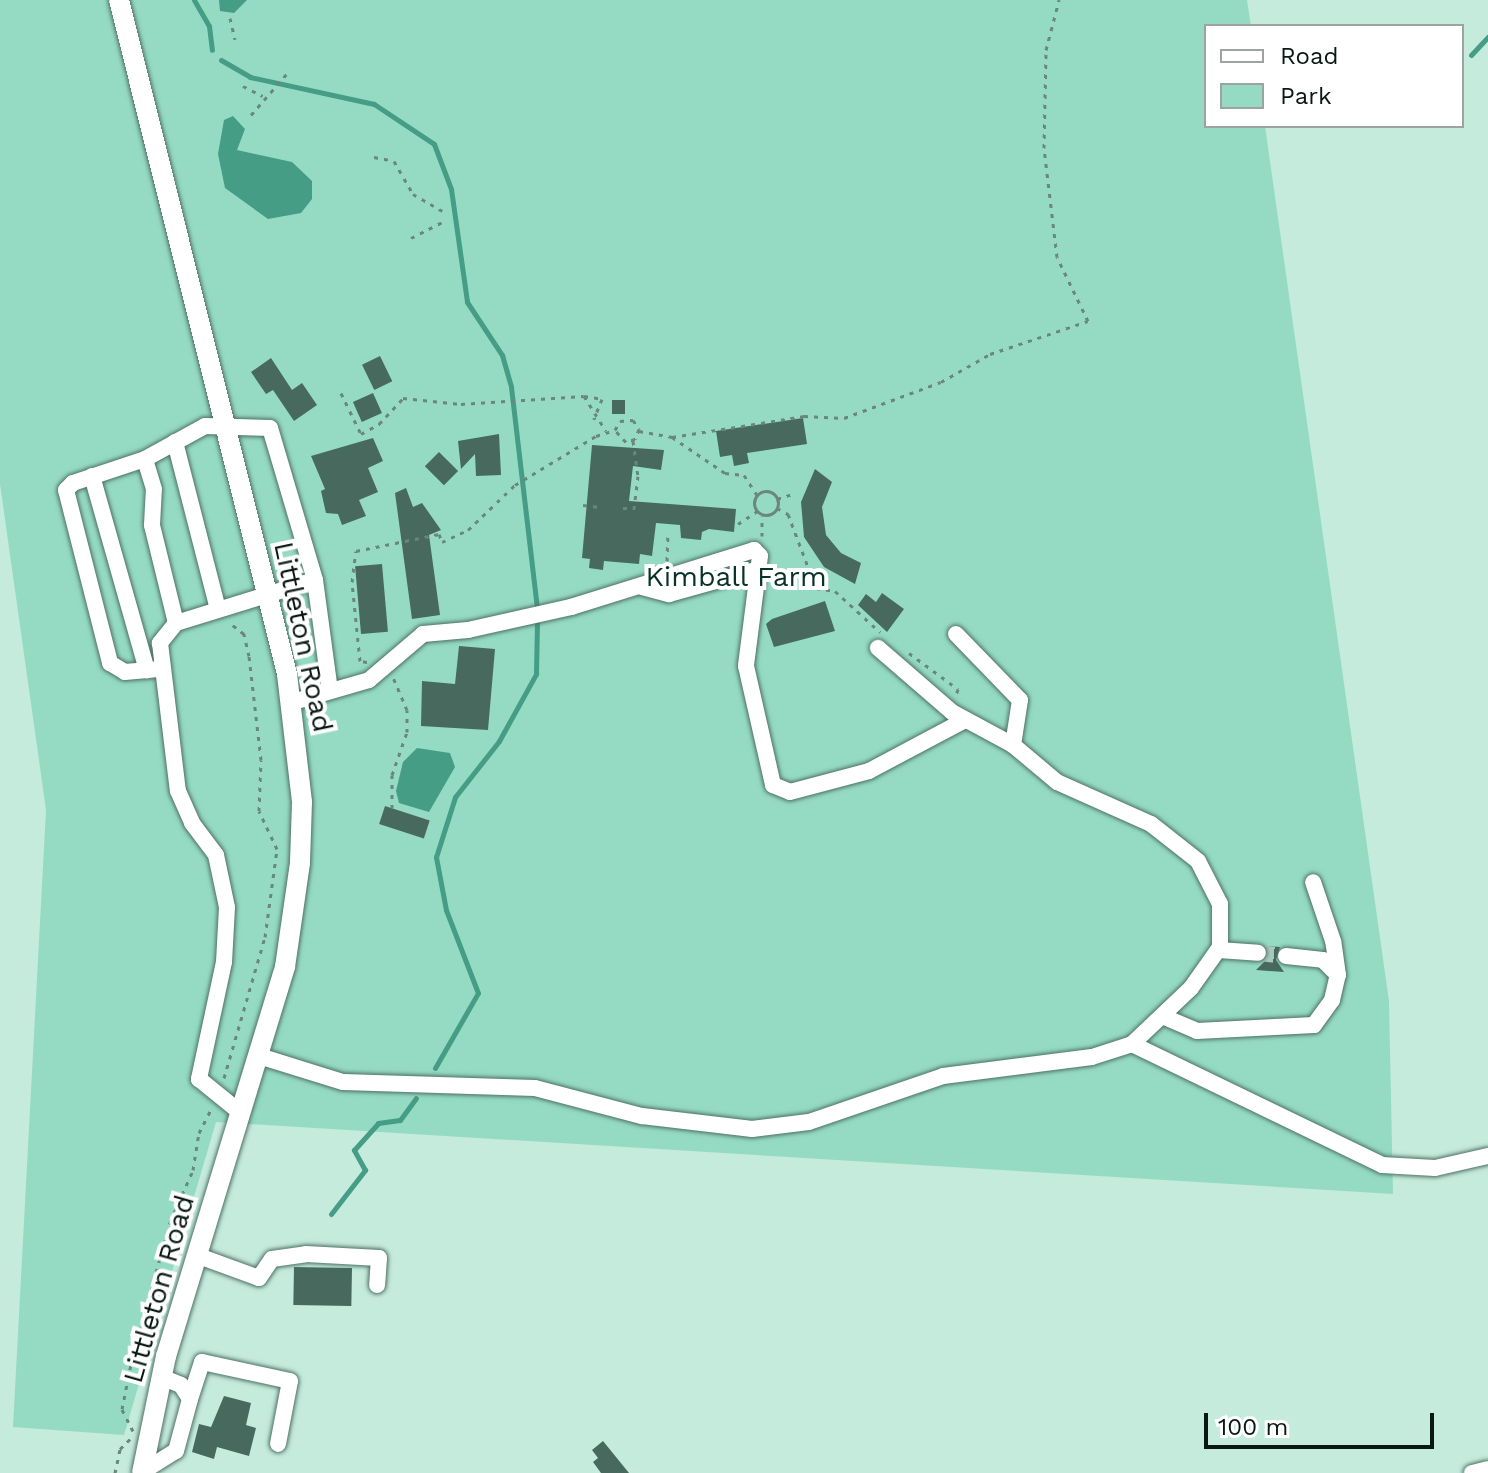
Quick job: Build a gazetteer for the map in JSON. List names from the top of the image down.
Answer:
{
  "streets": {
    "main road": ["Littleton Road"]
  },
  "parks": ["Kimball Farm"],
  "legend": ["Road", "Park"],
  "scale_bar": "100 m"
}
